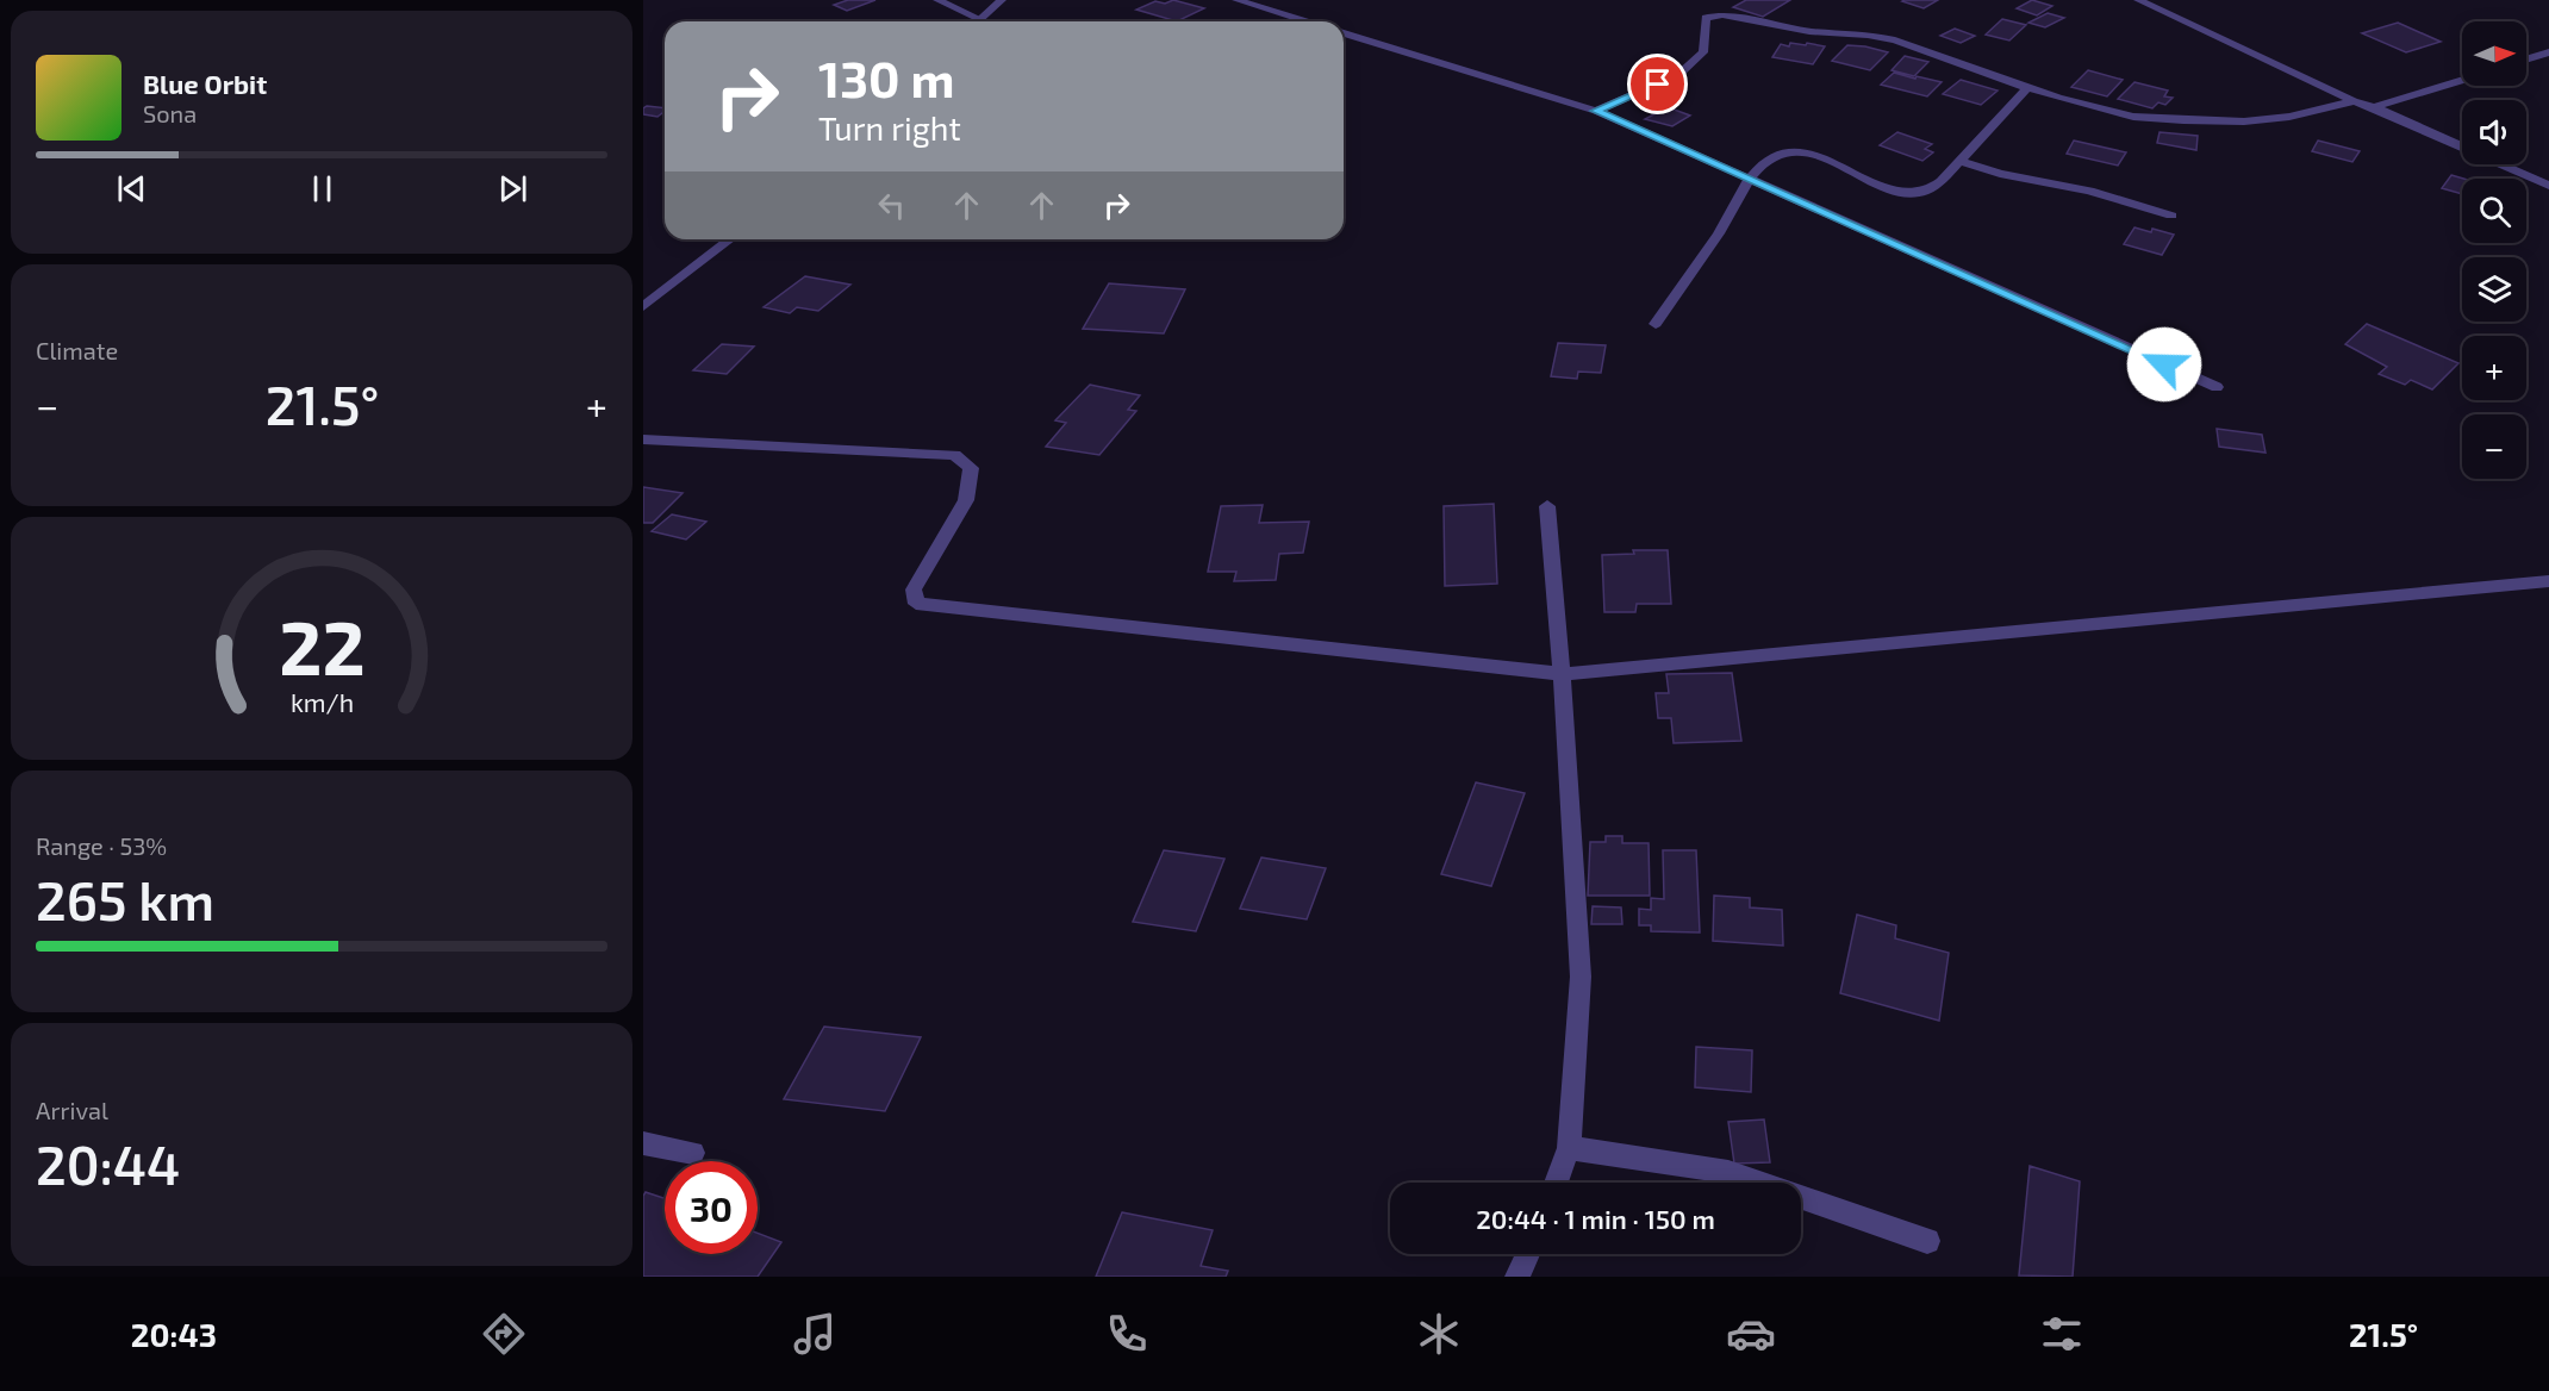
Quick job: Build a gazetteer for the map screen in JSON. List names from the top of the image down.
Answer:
{
  "north": "right",
  "page": {
    "map_buttons": ["+", "−"],
    "turn": ["130 m", "Turn right"],
    "song": ["Blue Orbit", "Sona"],
    "tile": [
      "Climate",
      ["Range · 53%", "265 km"],
      ["Arrival", "20:44"]
    ],
    "heat": ["−", "21.5°", "+"],
    "limit": "30",
    "trip": "20:44 · 1 min · 150 m",
    "tabs": ["20:43", "21.5°"],
    "gauge": ["22", "km/h"]
  }
}
